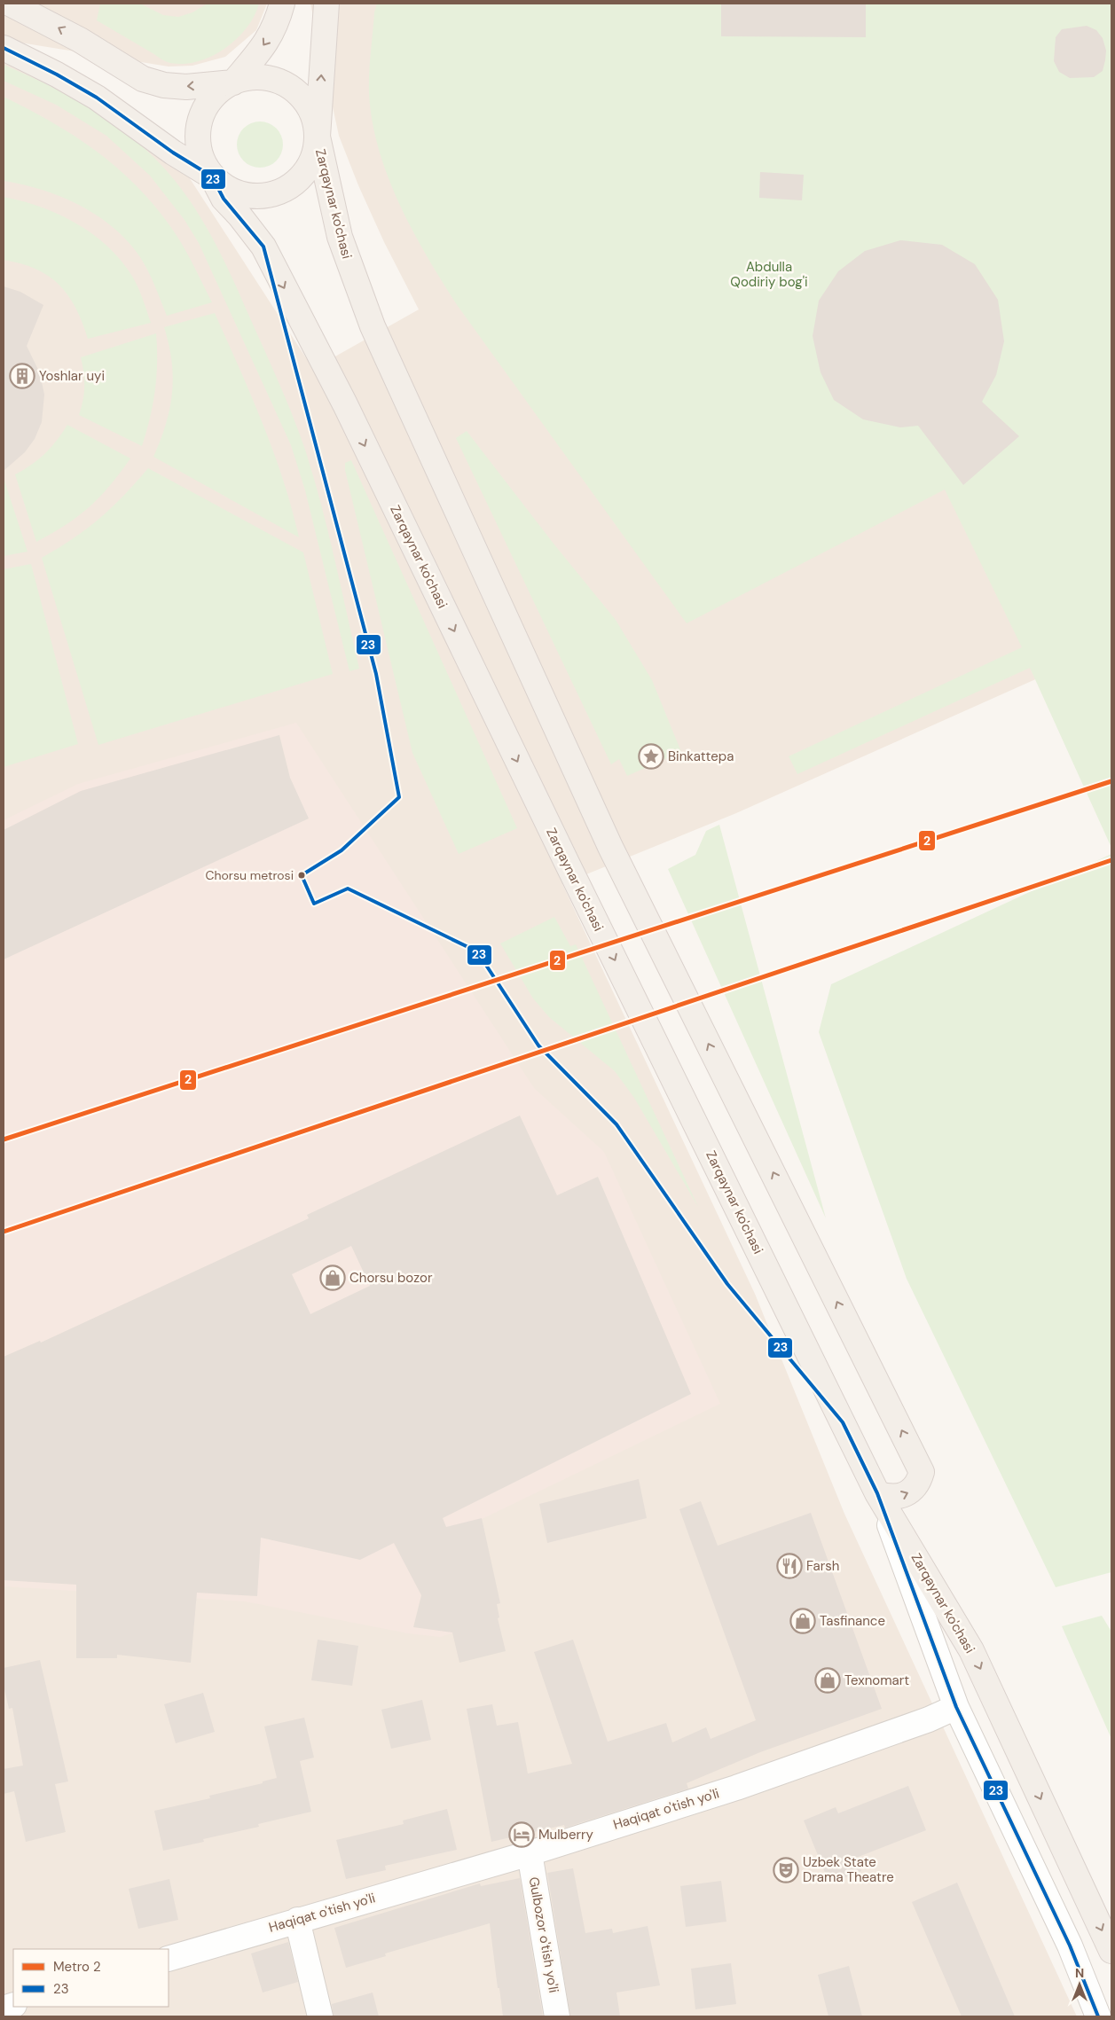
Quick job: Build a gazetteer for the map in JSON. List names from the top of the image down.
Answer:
{
  "streets": {
    "main road": ["Zarqaynar ko'chasi"],
    "street": ["Haqiqat o'tish yo'li", "Gulbozor o'tish yo'li"]
  },
  "crossings": [
    ["Haqiqat o'tish yo'li", "Gulbozor o'tish yo'li"]
  ],
  "parks": ["Abdulla Qodiriy bog'i"],
  "places": {
    "building": ["Yoshlar uyi"],
    "place": ["Binkattepa"],
    "other": ["Chorsu metrosi"],
    "shop": ["Chorsu bozor", "Tasfinance", "Texnomart"],
    "restaurant": ["Farsh"],
    "hotel": ["Mulberry"],
    "theatre": ["Uzbek State Drama Theatre"]
  },
  "lines": ["transit line 23", "metro line 2"],
  "legend": ["Metro 2", "23"],
  "north": "top"
}
